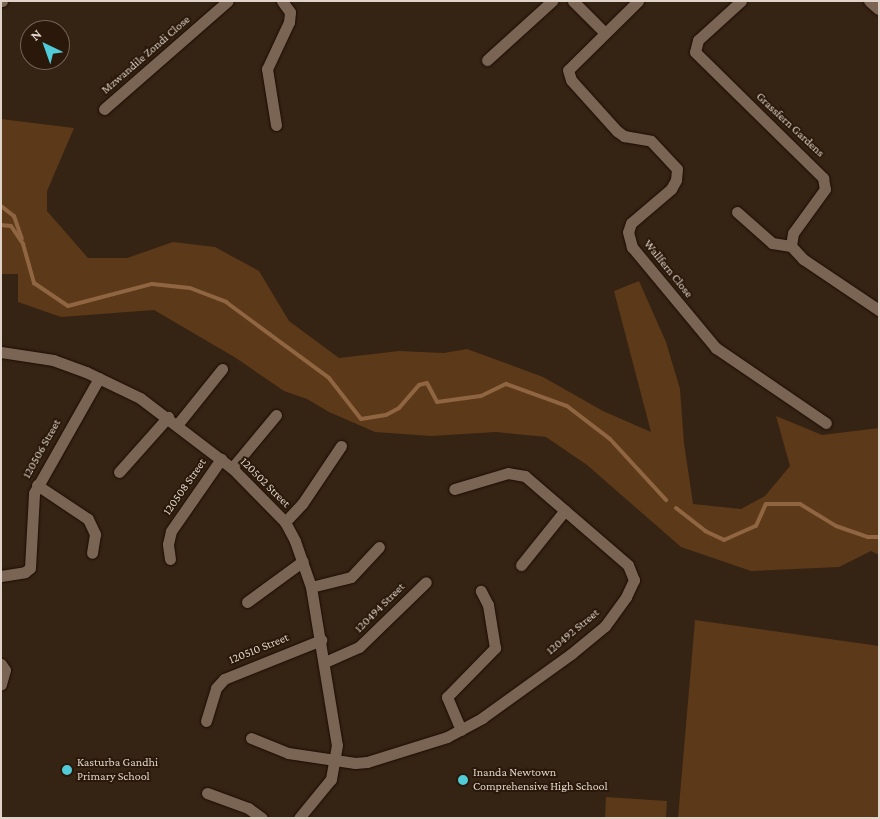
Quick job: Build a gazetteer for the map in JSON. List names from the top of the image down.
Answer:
{
  "streets": {
    "street": [
      "Mzwandile Zondi Close",
      "Grassfern Gardens",
      "Wallfern Close",
      "120506 Street",
      "120502 Street",
      "120508 Street",
      "120494 Street",
      "120492 Street",
      "120510 Street"
    ]
  },
  "crossings": [
    ["120506 Street", "120502 Street"],
    ["120502 Street", "120508 Street"],
    ["120502 Street", "120494 Street"],
    ["120502 Street", "120492 Street"],
    ["120502 Street", "120510 Street"]
  ],
  "places": ["Kasturba Gandhi Primary School", "Inanda Newtown Comprehensive High School"],
  "north": "top left"
}
